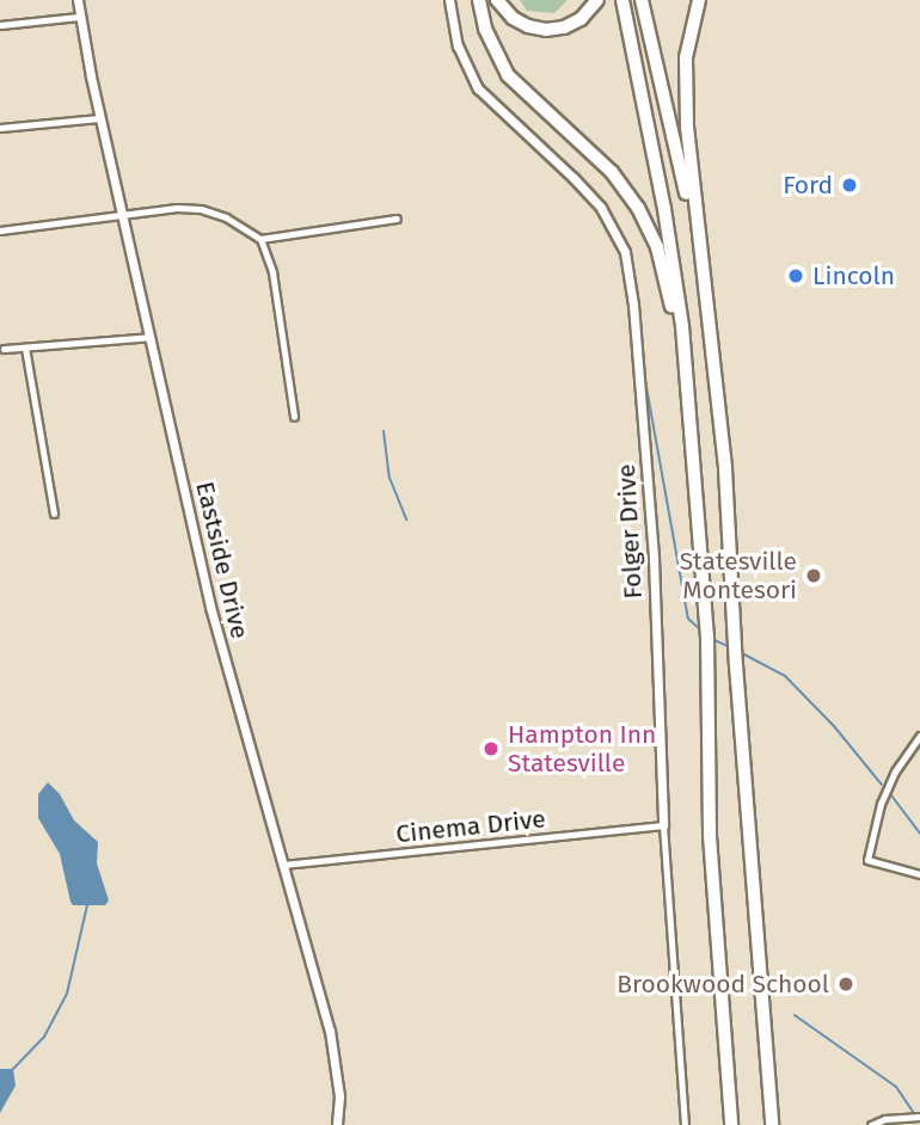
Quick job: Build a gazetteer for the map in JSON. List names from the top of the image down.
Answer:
{
  "streets": {
    "street": ["Folger Drive", "Eastside Drive", "Cinema Drive"]
  },
  "crossings": [
    ["Folger Drive", "Cinema Drive"],
    ["Eastside Drive", "Cinema Drive"]
  ],
  "places": [
    "Ford",
    "Lincoln",
    "Statesville Montesori",
    "Hampton Inn Statesville",
    "Brookwood School"
  ]
}
